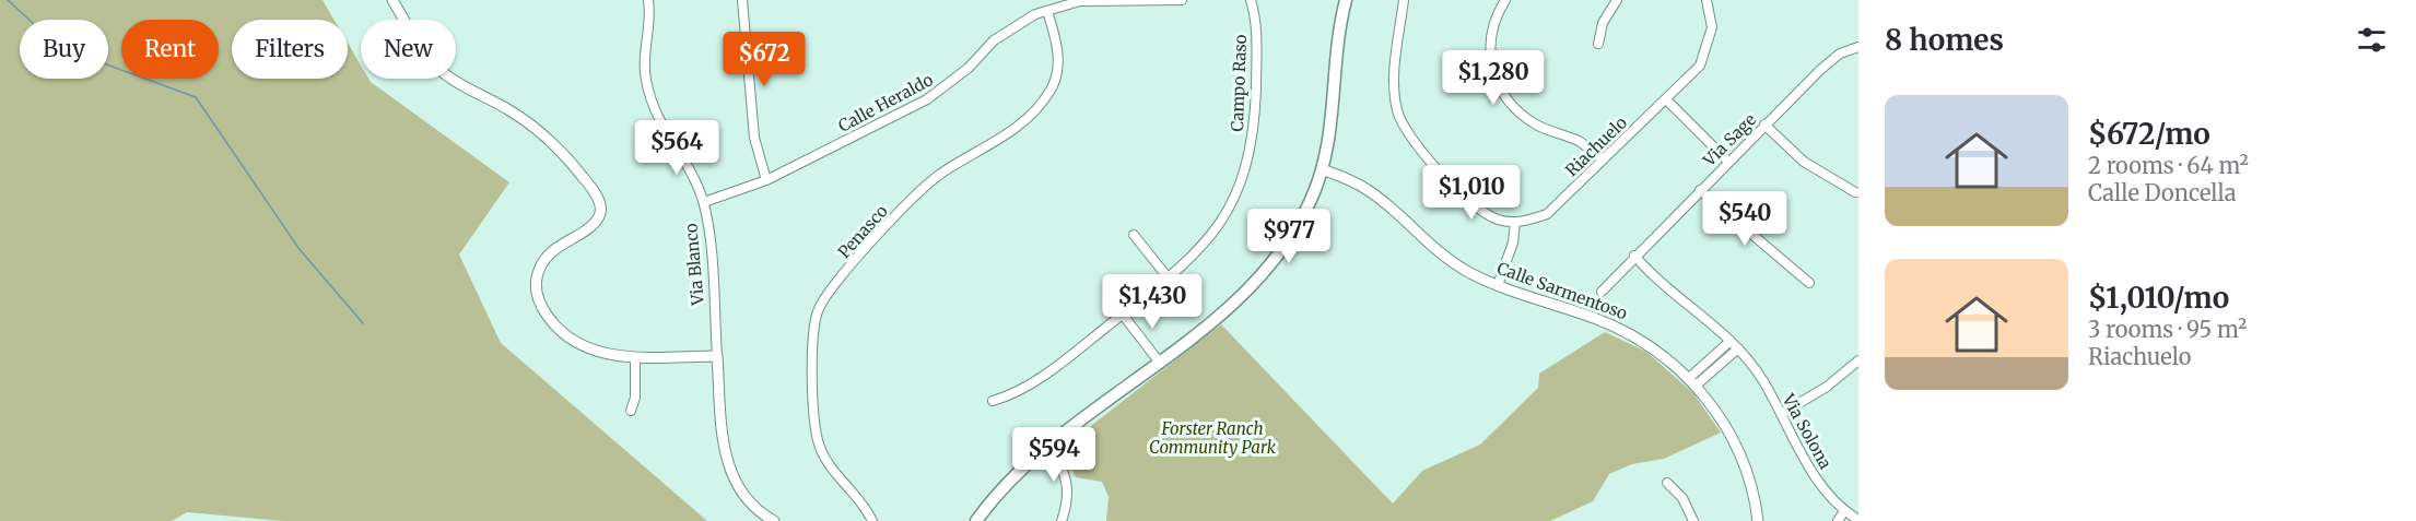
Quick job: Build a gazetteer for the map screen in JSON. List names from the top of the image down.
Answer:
{
  "streets": {
    "street": [
      "Campo Raso",
      "Calle Heraldo",
      "Via Sage",
      "Riachuelo",
      "Penasco",
      "Via Blanco",
      "Calle Sarmentoso",
      "Via Solona"
    ]
  },
  "crossings": [
    ["Calle Heraldo", "Penasco"],
    ["Calle Heraldo", "Via Blanco"],
    ["Via Sage", "Via Solona"]
  ],
  "parks": ["Forster Ranch Community Park"],
  "page": {
    "heading": "8 homes",
    "chip": [
      "Buy",
      "Rent",
      "Filters",
      "New"
    ],
    "price": [
      "$672",
      "$1,280",
      "$564",
      "$1,010",
      "$540",
      "$977",
      "$1,430",
      "$594"
    ],
    "list": [
      {
        "name": "$672/mo",
        "note": "2 rooms · 64 m² · Calle Doncella"
      },
      {
        "name": "$1,010/mo",
        "note": "3 rooms · 95 m² · Riachuelo"
      }
    ]
  }
}
